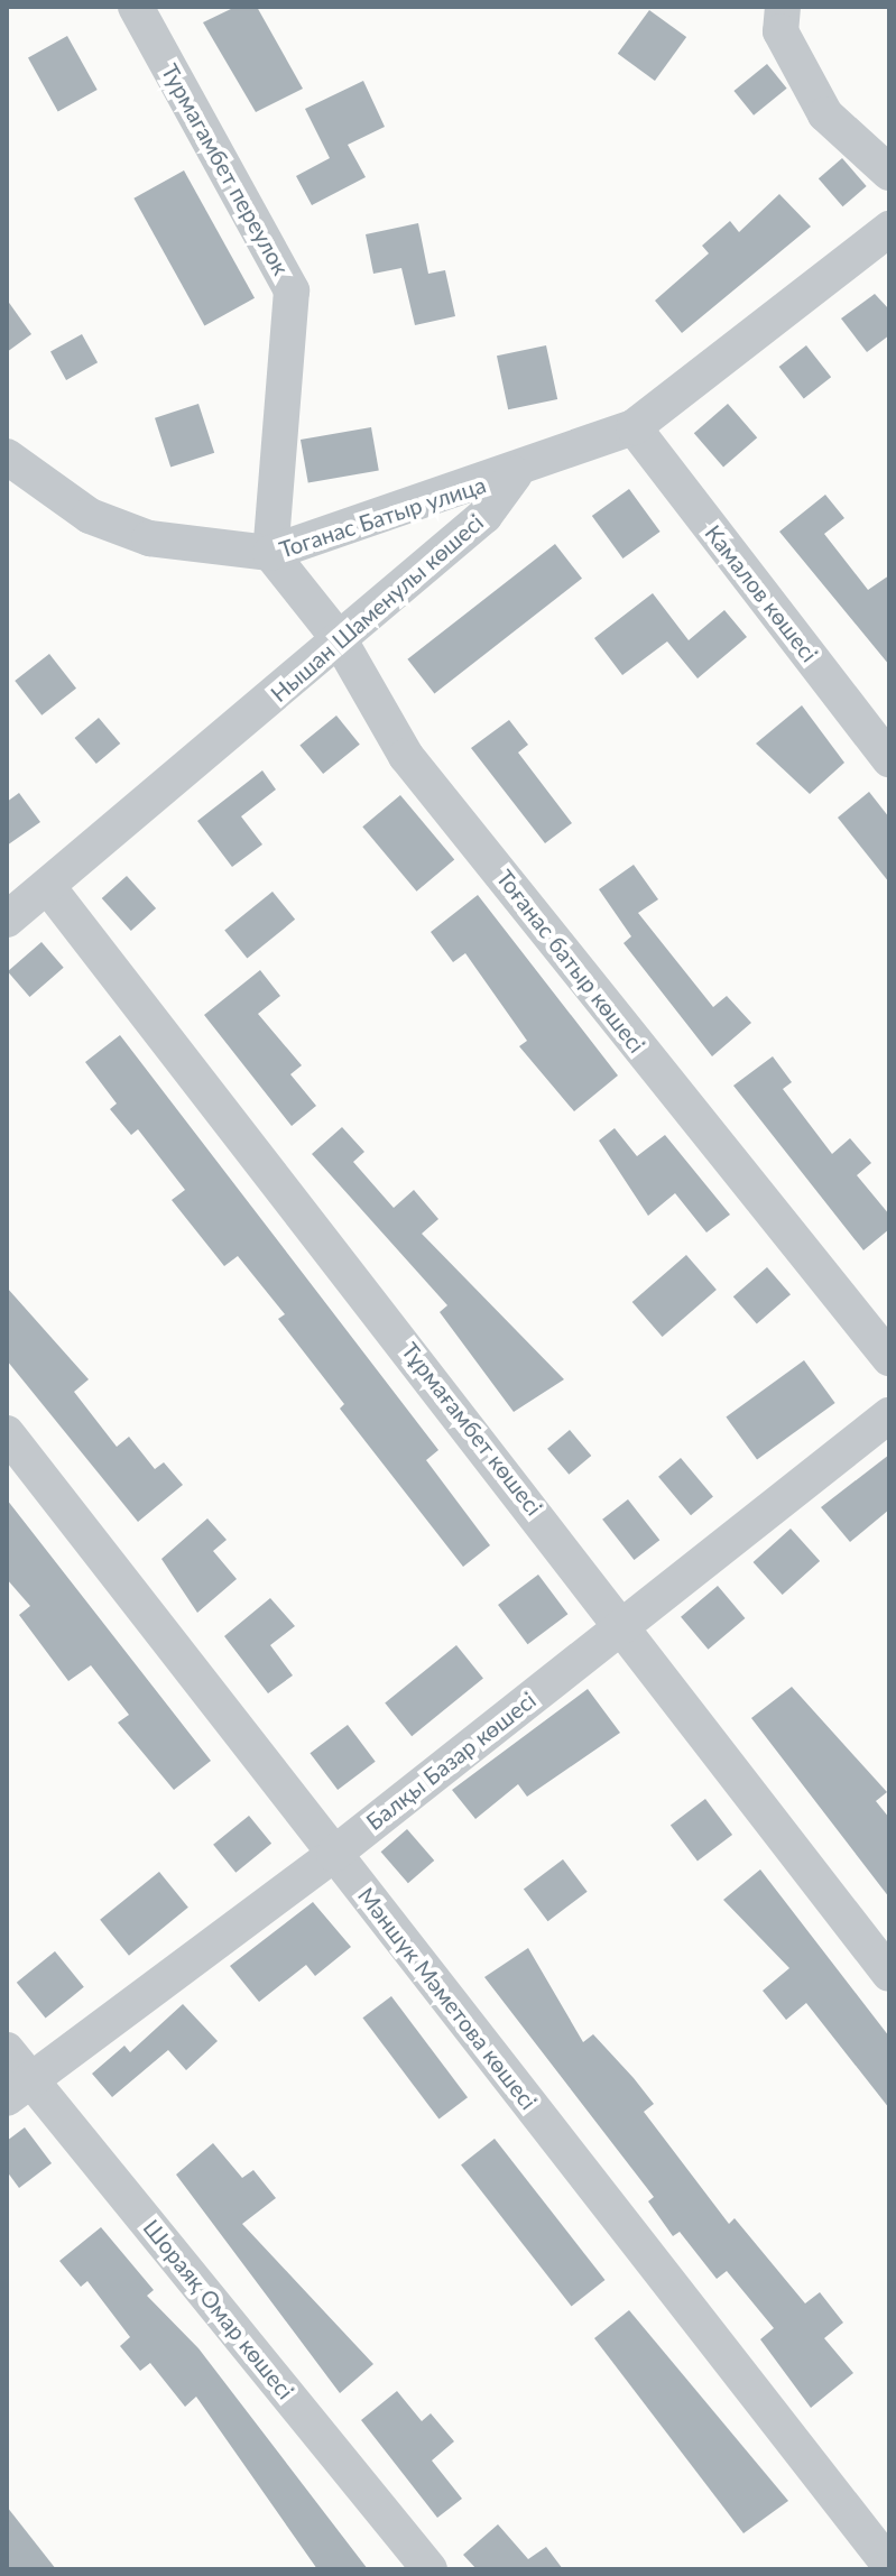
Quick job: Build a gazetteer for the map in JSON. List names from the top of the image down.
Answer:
{
  "streets": {
    "street": [
      "Турмагамбет переулок",
      "Тоганас Батыр улица",
      "Камалов көшесі",
      "Нышан Шаменулы көшесі",
      "Тоғанас батыр көшесі",
      "Тұрмағамбет көшесі",
      "Балқы Базар көшесі",
      "Мәншүк Мәметова көшесі",
      "Шораяқ Омар көшесі"
    ]
  },
  "crossings": [
    ["Турмагамбет переулок", "Тоганас Батыр улица"],
    ["Турмагамбет переулок", "Тоғанас батыр көшесі"],
    ["Тоганас Батыр улица", "Нышан Шаменулы көшесі"],
    ["Тоганас Батыр улица", "Тоғанас батыр көшесі"],
    ["Нышан Шаменулы көшесі", "Тоғанас батыр көшесі"],
    ["Нышан Шаменулы көшесі", "Тұрмағамбет көшесі"],
    ["Тұрмағамбет көшесі", "Балқы Базар көшесі"],
    ["Балқы Базар көшесі", "Мәншүк Мәметова көшесі"],
    ["Балқы Базар көшесі", "Шораяқ Омар көшесі"]
  ]
}
